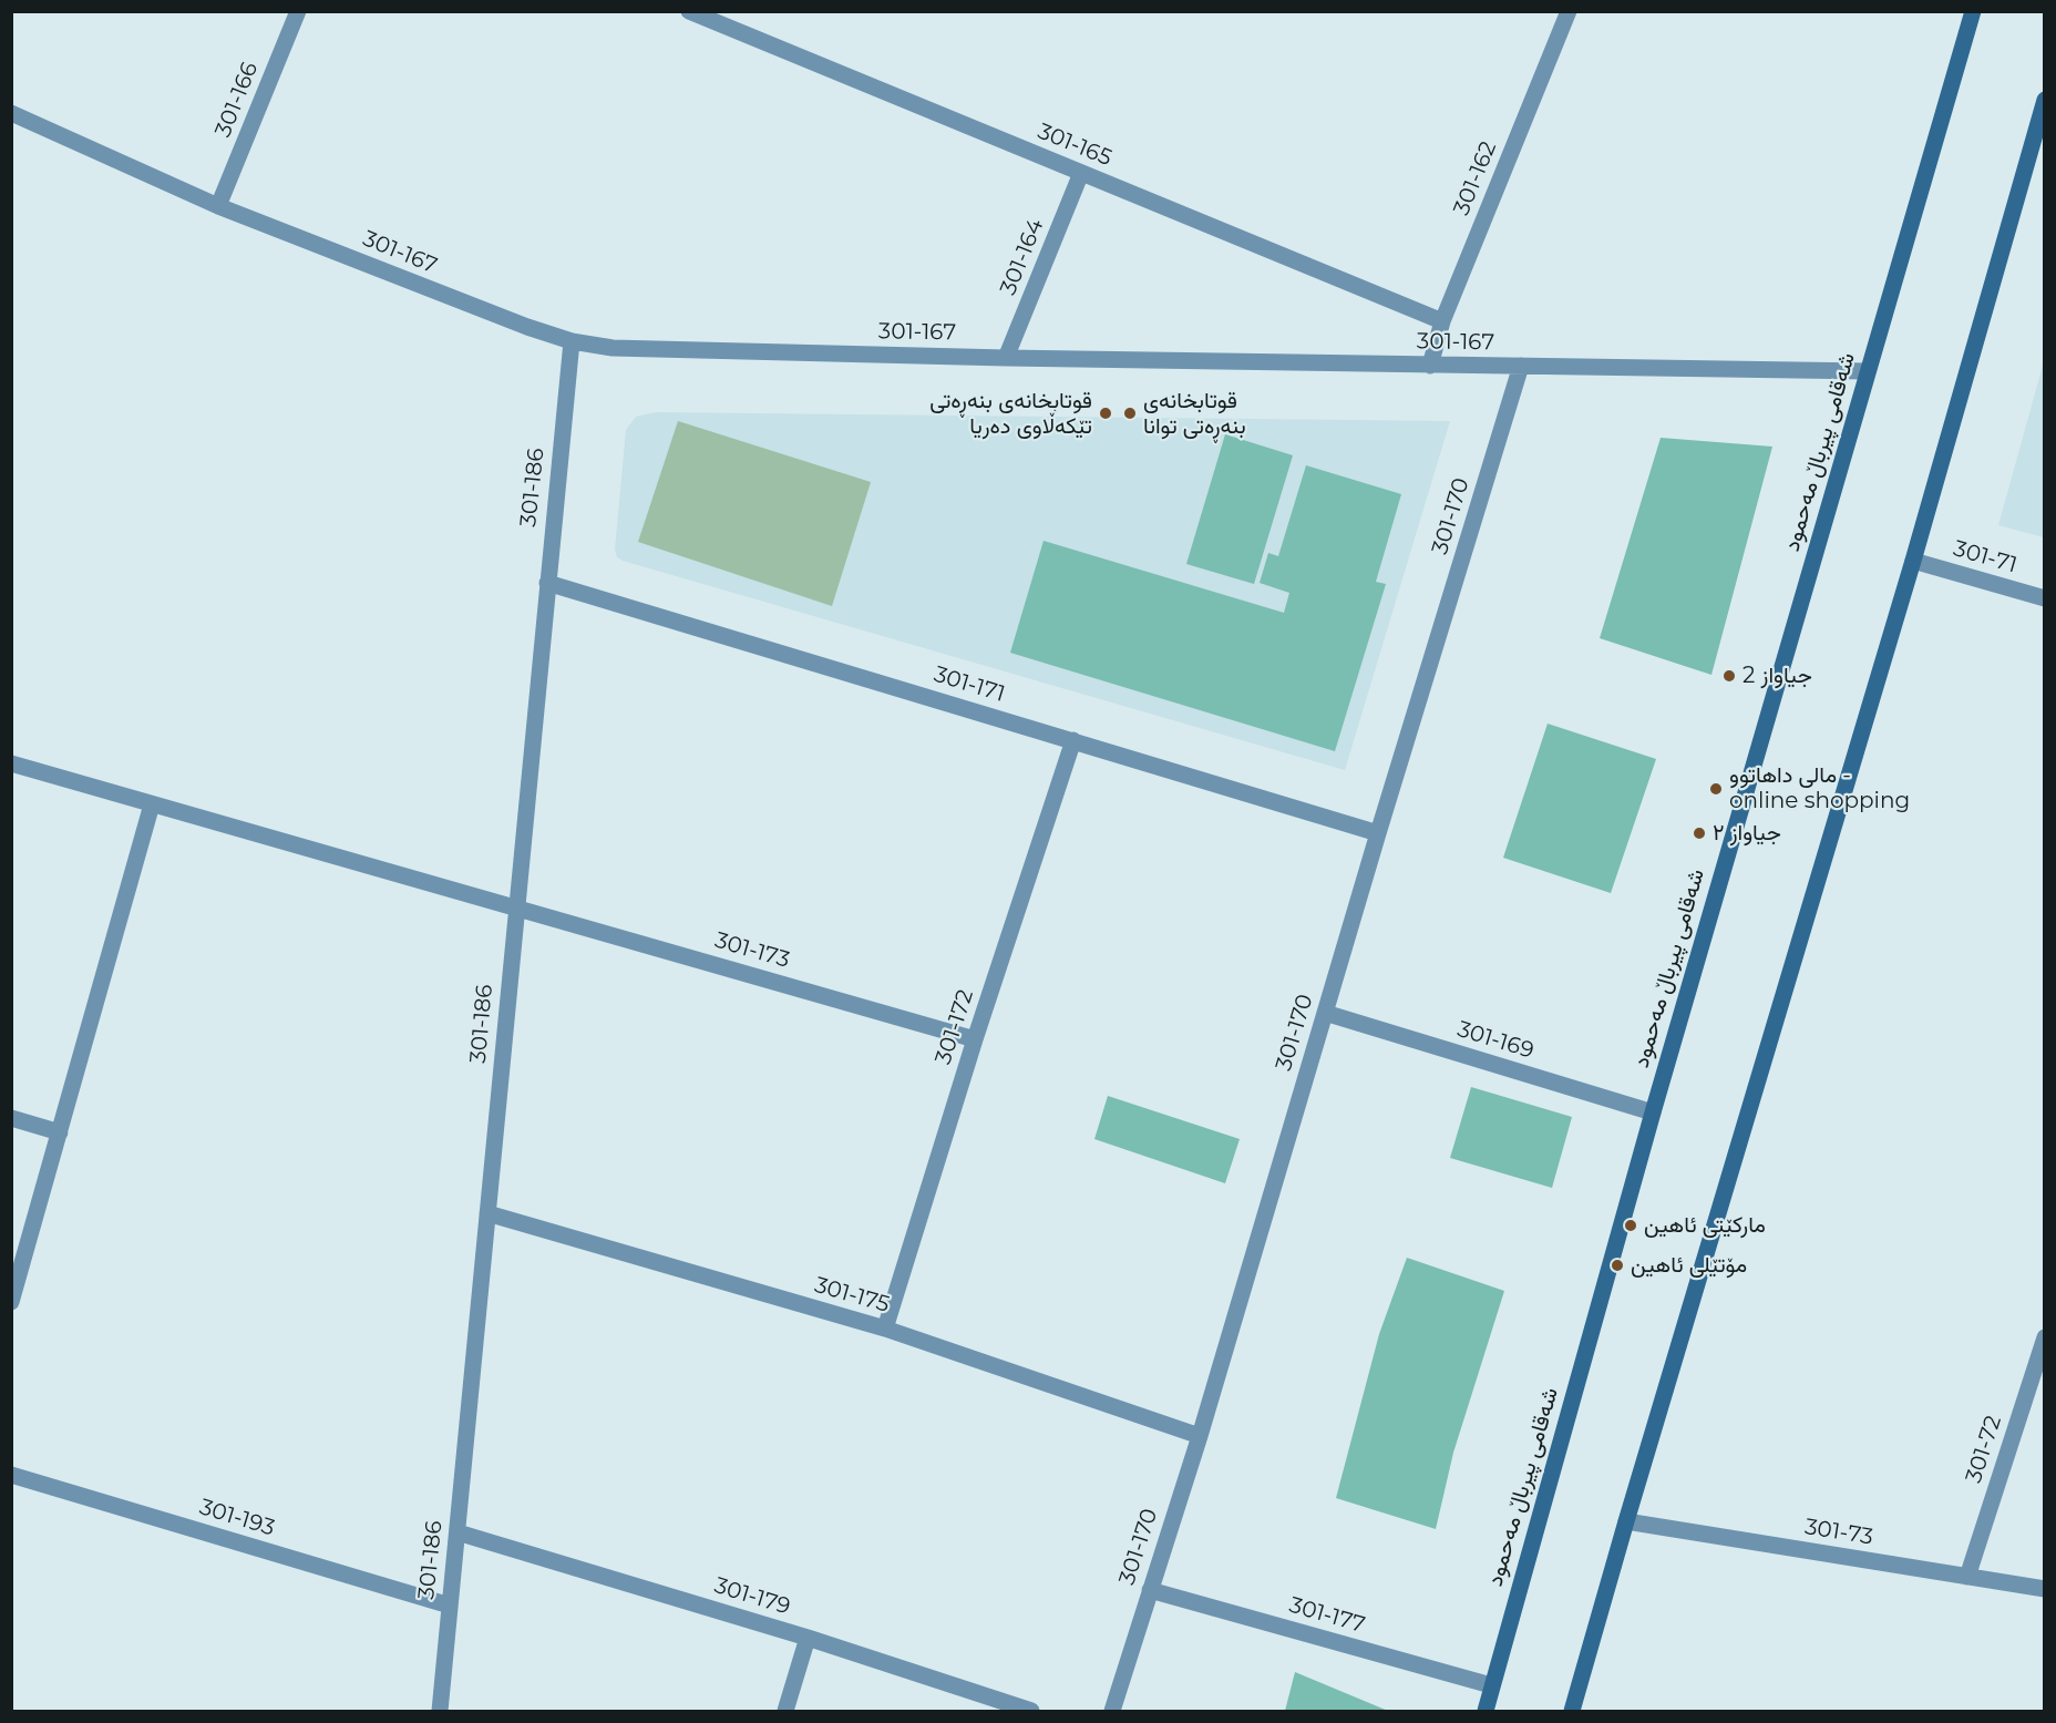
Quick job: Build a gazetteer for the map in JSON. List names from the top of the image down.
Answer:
{
  "streets": {
    "main road": ["شەقامی پیرباڵ مەحمود"],
    "street": [
      "301-166",
      "301-165",
      "301-162",
      "301-167",
      "301-164",
      "301-186",
      "301-170",
      "301-71",
      "301-171",
      "301-173",
      "301-172",
      "301-169",
      "301-175",
      "301-72",
      "301-193",
      "301-73",
      "301-179",
      "301-177"
    ]
  },
  "crossings": [
    ["301-166", "301-167"],
    ["301-165", "301-162"],
    ["301-165", "301-164"],
    ["301-162", "301-167"],
    ["301-167", "301-164"],
    ["301-167", "شەقامی پیرباڵ مەحمود"],
    ["301-167", "301-186"],
    ["301-167", "301-170"],
    ["شەقامی پیرباڵ مەحمود", "301-169"],
    ["شەقامی پیرباڵ مەحمود", "301-177"],
    ["301-186", "301-171"],
    ["301-186", "301-173"],
    ["301-186", "301-175"],
    ["301-186", "301-193"],
    ["301-186", "301-179"],
    ["301-170", "301-171"],
    ["301-170", "301-169"],
    ["301-170", "301-175"],
    ["301-170", "301-177"],
    ["301-171", "301-172"],
    ["301-173", "301-172"],
    ["301-172", "301-175"],
    ["301-72", "301-73"]
  ],
  "places": [
    "قوتابخانەی بنەڕەتی تێکەڵاوی دەریا",
    "قوتابخانەی بنەڕەتی توانا",
    "جیاواز 2",
    "مالی داهاتوو - online shopping",
    "جیاواز ٢",
    "مارکێتی ئاهین",
    "مۆتێلی ئاهین"
  ]
}
